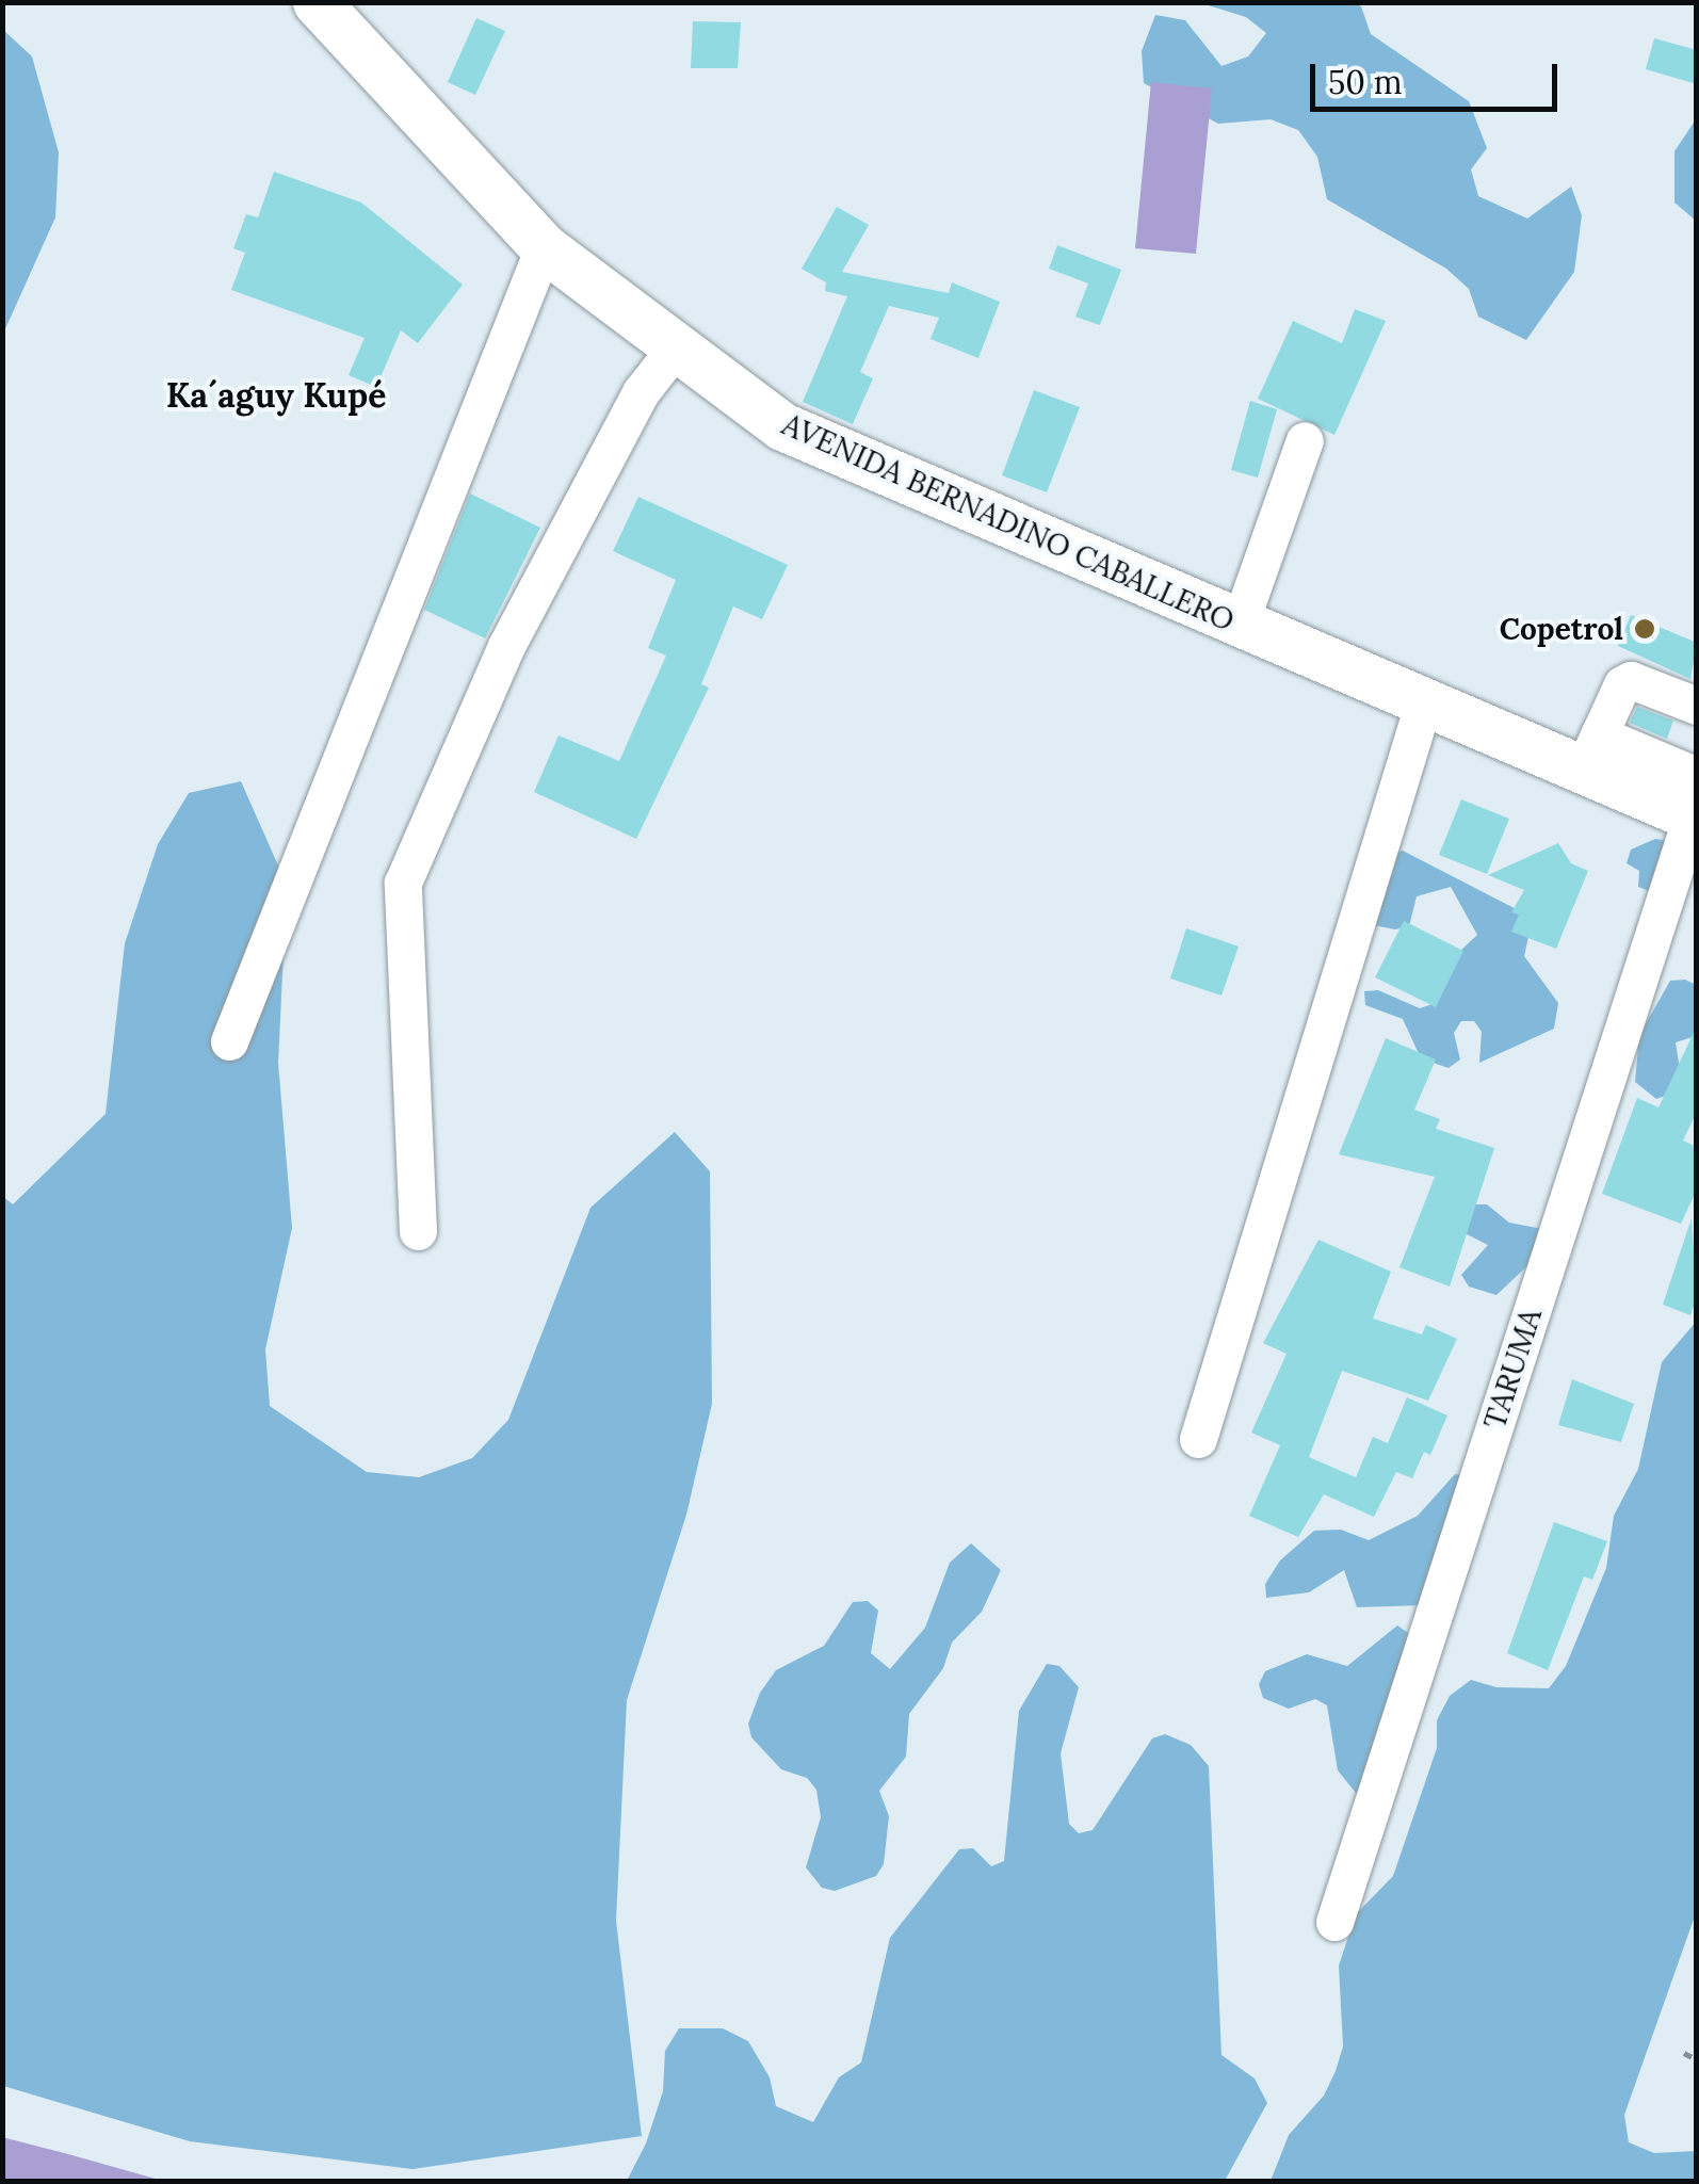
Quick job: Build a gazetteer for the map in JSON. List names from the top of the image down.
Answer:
{
  "streets": {
    "main road": ["AVENIDA BERNADINO CABALLERO"],
    "street": ["TARUMA"]
  },
  "crossings": [
    ["AVENIDA BERNADINO CABALLERO", "TARUMA"]
  ],
  "districts": ["Ka´aguy Kupé"],
  "places": ["Copetrol"],
  "scale_bar": "50 m"
}
